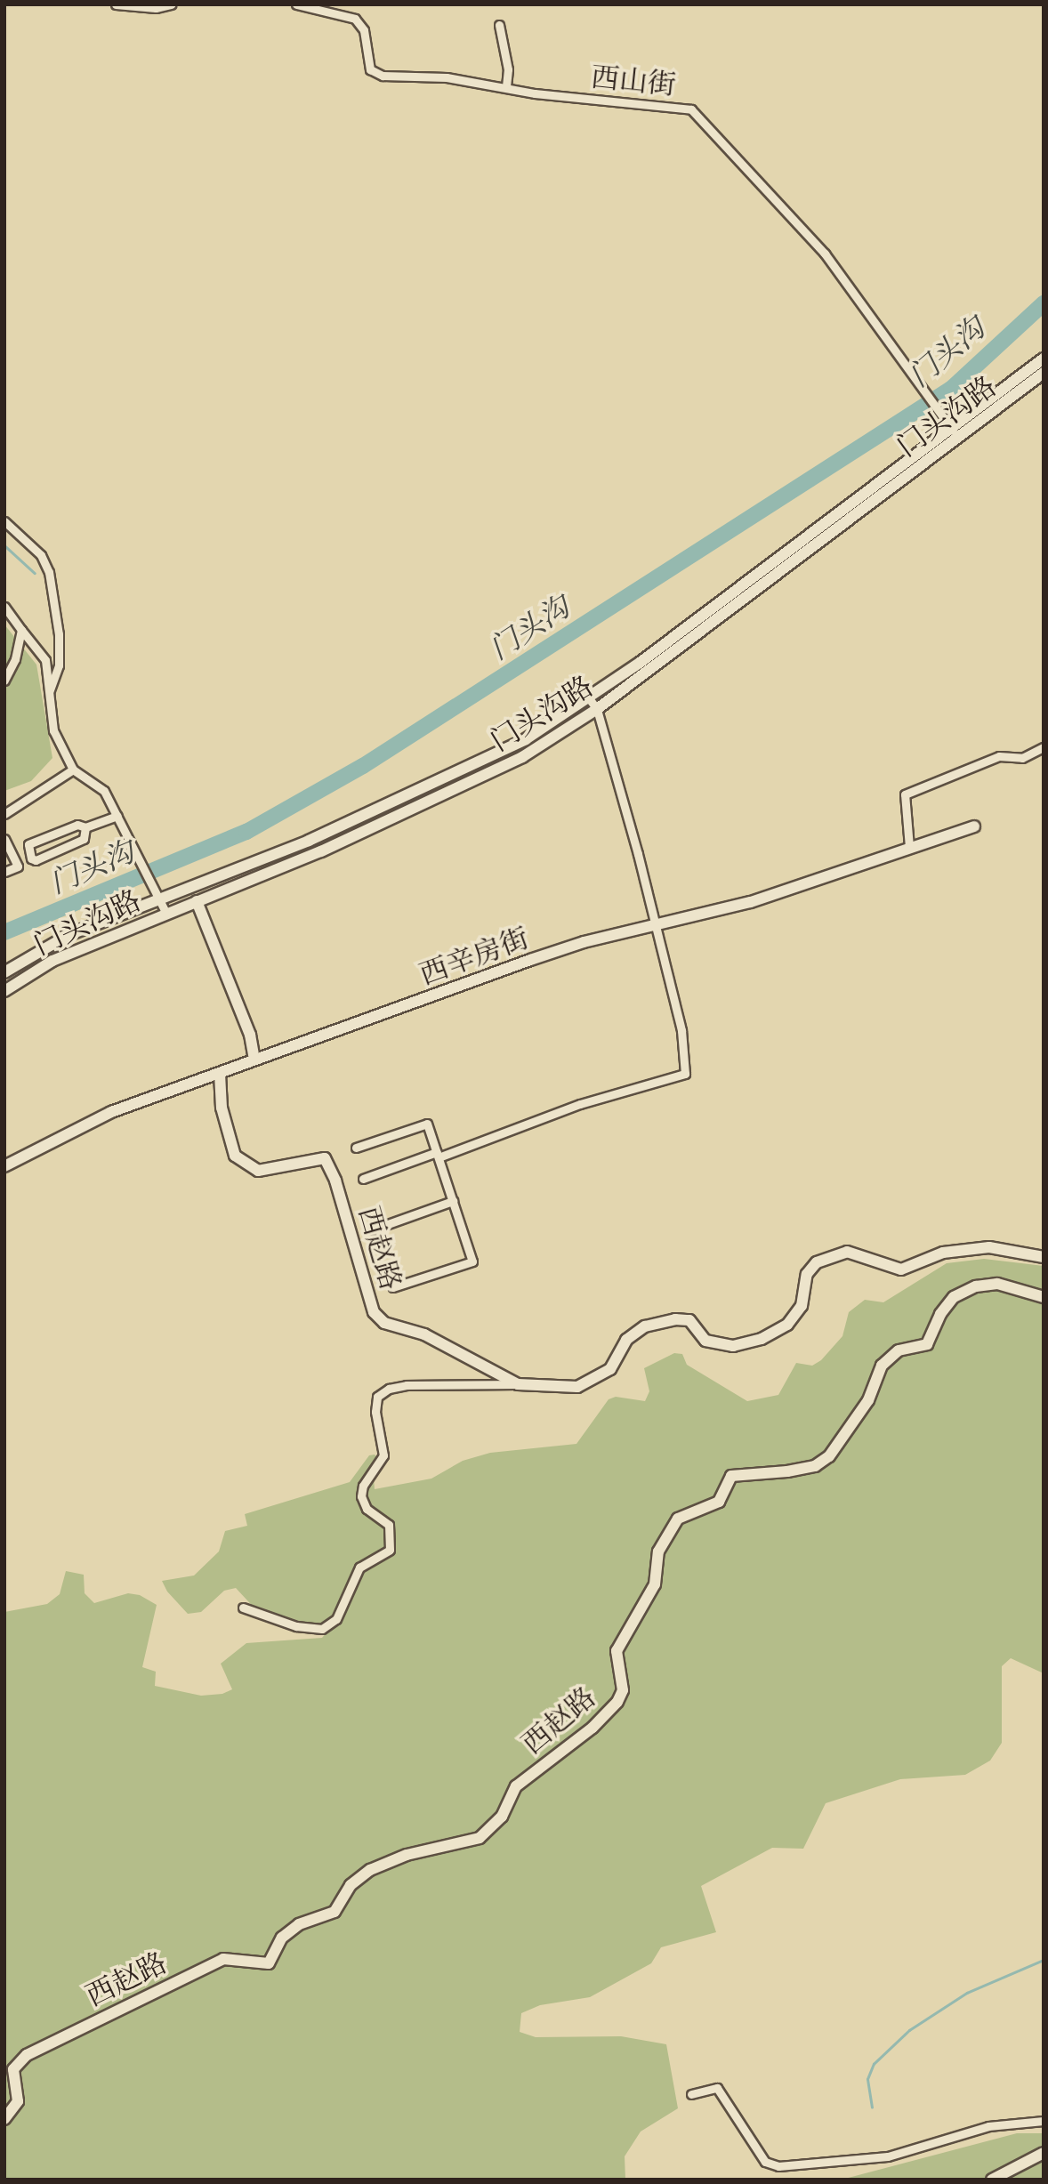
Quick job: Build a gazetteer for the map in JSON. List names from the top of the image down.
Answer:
{
  "streets": {
    "street": [
      "西山街",
      "门头沟路",
      "西辛房街",
      "西赵路"
    ]
  },
  "crossings": [
    ["西山街", "门头沟路"],
    ["西辛房街", "西赵路"]
  ],
  "water": ["门头沟"]
}
